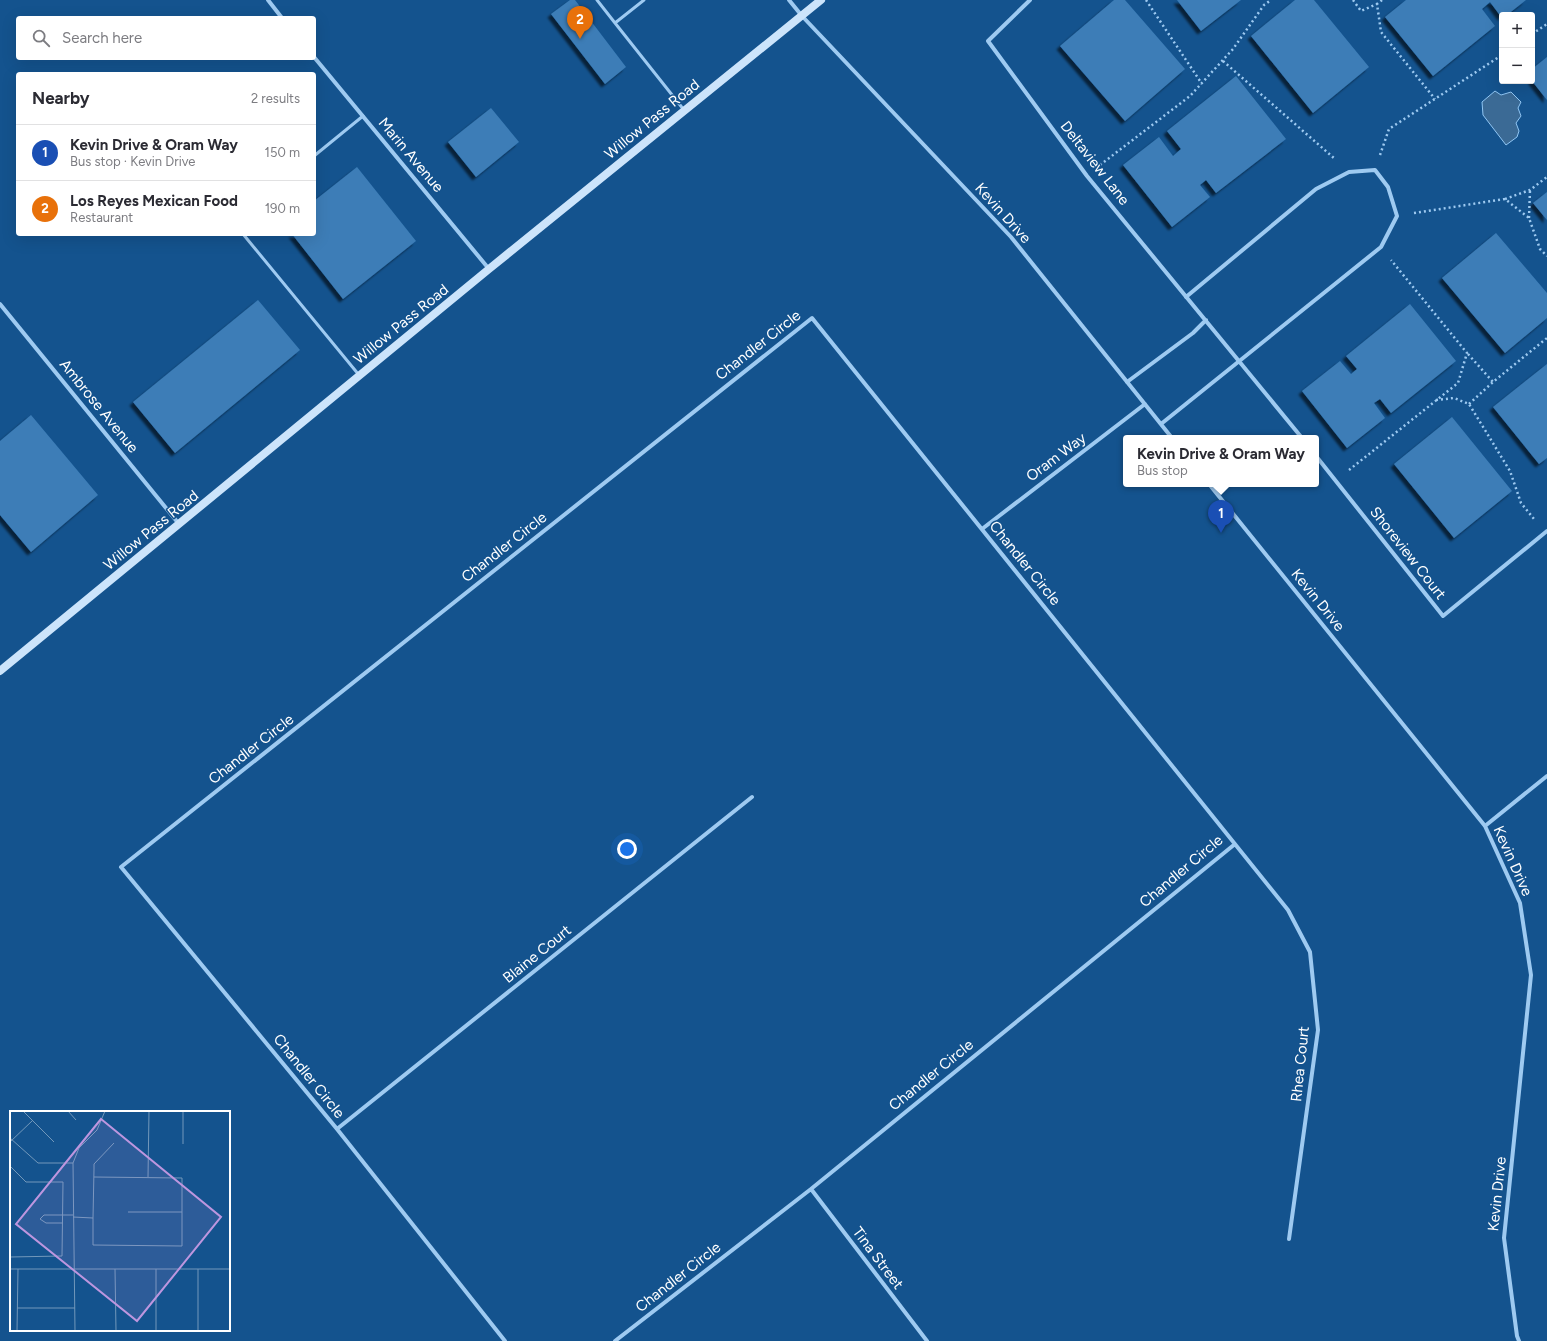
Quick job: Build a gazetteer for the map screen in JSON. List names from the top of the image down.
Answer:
{
  "streets": {
    "main road": ["Willow Pass Road"],
    "street": [
      "Marin Avenue",
      "Deltaview Lane",
      "Kevin Drive",
      "Chandler Circle",
      "Ambrose Avenue",
      "Oram Way",
      "Shoreview Court",
      "Blaine Court",
      "Rhea Court",
      "Tina Street"
    ]
  },
  "crossings": [
    ["Willow Pass Road", "Marin Avenue"],
    ["Willow Pass Road", "Kevin Drive"],
    ["Willow Pass Road", "Ambrose Avenue"],
    ["Kevin Drive", "Oram Way"],
    ["Chandler Circle", "Oram Way"],
    ["Chandler Circle", "Blaine Court"],
    ["Chandler Circle", "Rhea Court"],
    ["Chandler Circle", "Tina Street"]
  ],
  "page": {
    "pins": ["2", "1"],
    "map_buttons": ["+", "−"],
    "search": "Search here",
    "heading": ["Nearby", "2 results"],
    "list": [
      {
        "mark": "1",
        "name": "Kevin Drive & Oram Way",
        "note": "Bus stop · Kevin Drive",
        "value": "150 m"
      },
      {
        "mark": "2",
        "name": "Los Reyes Mexican Food",
        "note": "Restaurant",
        "value": "190 m"
      }
    ],
    "popup": ["Kevin Drive & Oram Way", "Bus stop"]
  }
}
